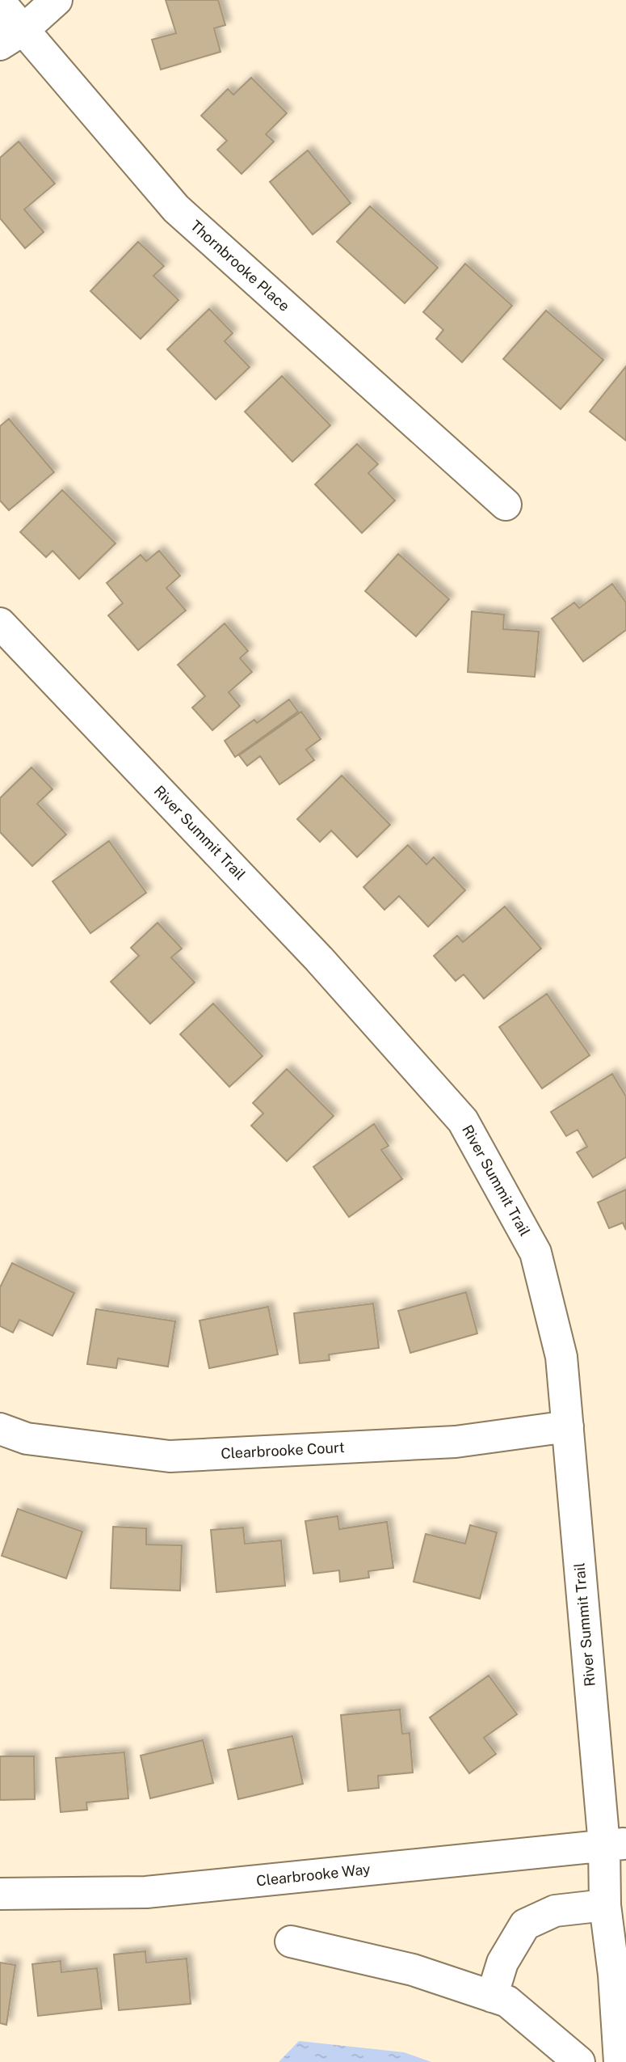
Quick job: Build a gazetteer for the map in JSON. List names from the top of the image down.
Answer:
{
  "streets": {
    "street": [
      "Thornbrooke Place",
      "River Summit Trail",
      "Clearbrooke Court",
      "Clearbrooke Way"
    ]
  },
  "crossings": [
    ["River Summit Trail", "Clearbrooke Court"],
    ["River Summit Trail", "Clearbrooke Way"]
  ]
}
